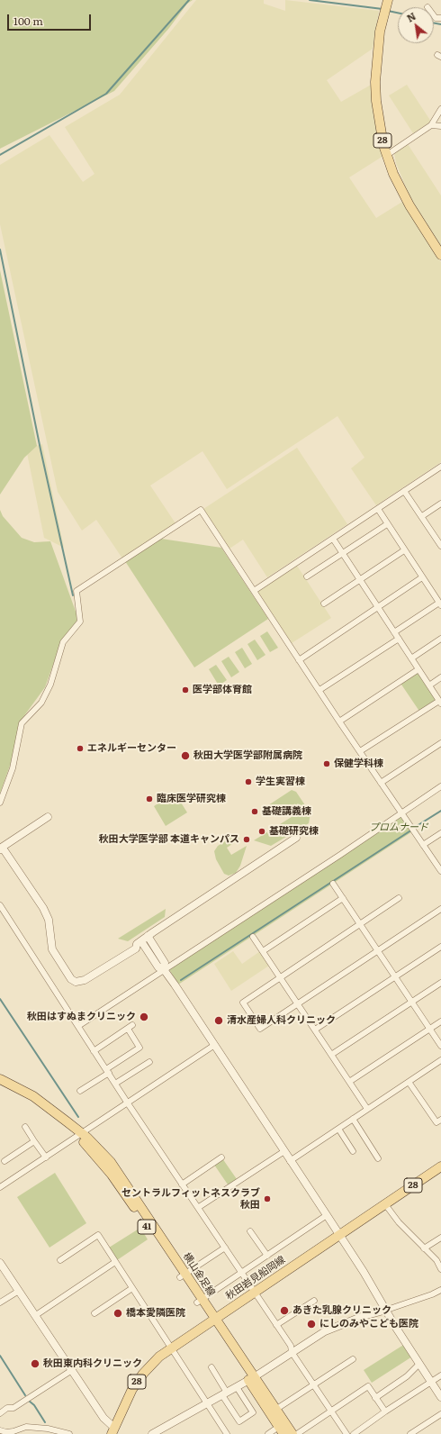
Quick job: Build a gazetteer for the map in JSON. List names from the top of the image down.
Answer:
{
  "streets": {
    "main road": [
      "28",
      "41",
      "横山金足線",
      "秋田岩見船岡線"
    ]
  },
  "crossings": [
    ["横山金足線", "秋田岩見船岡線"]
  ],
  "parks": ["プロムナード"],
  "places": [
    "医学部体育館",
    "エネルギーセンター",
    "秋田大学医学部附属病院",
    "保健学科棟",
    "学生実習棟",
    "臨床医学研究棟",
    "基礎講義棟",
    "基礎研究棟",
    "秋田大学医学部 本道キャンパス",
    "秋田はすぬまクリニック",
    "清水産婦人科クリニック",
    "セントラルフィットネスクラブ 秋田",
    "あきた乳腺クリニック",
    "橋本愛隣医院",
    "にしのみやこども医院",
    "秋田東内科クリニック"
  ],
  "scale_bar": "100 m",
  "north": "top left"
}
